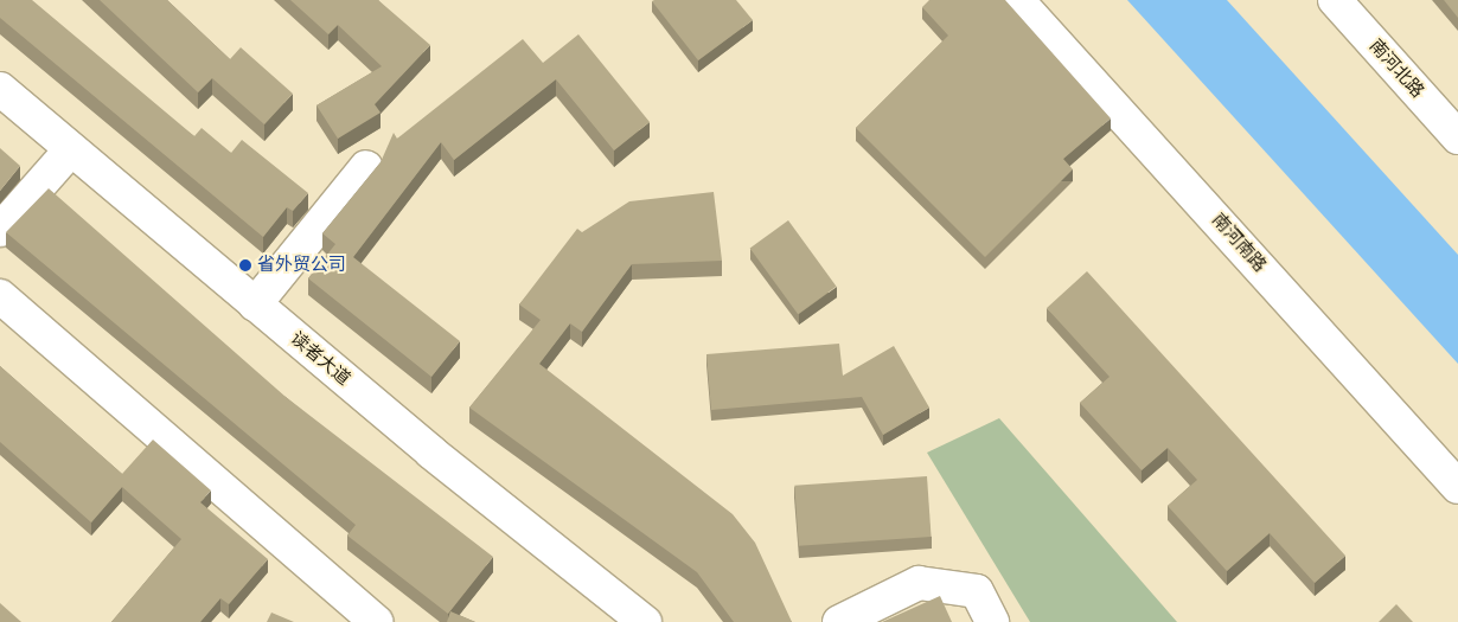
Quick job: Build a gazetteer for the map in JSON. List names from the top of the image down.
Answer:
{
  "streets": {
    "street": ["南河北路", "南河南路", "读者大道"]
  },
  "places": ["省外贸公司"]
}
